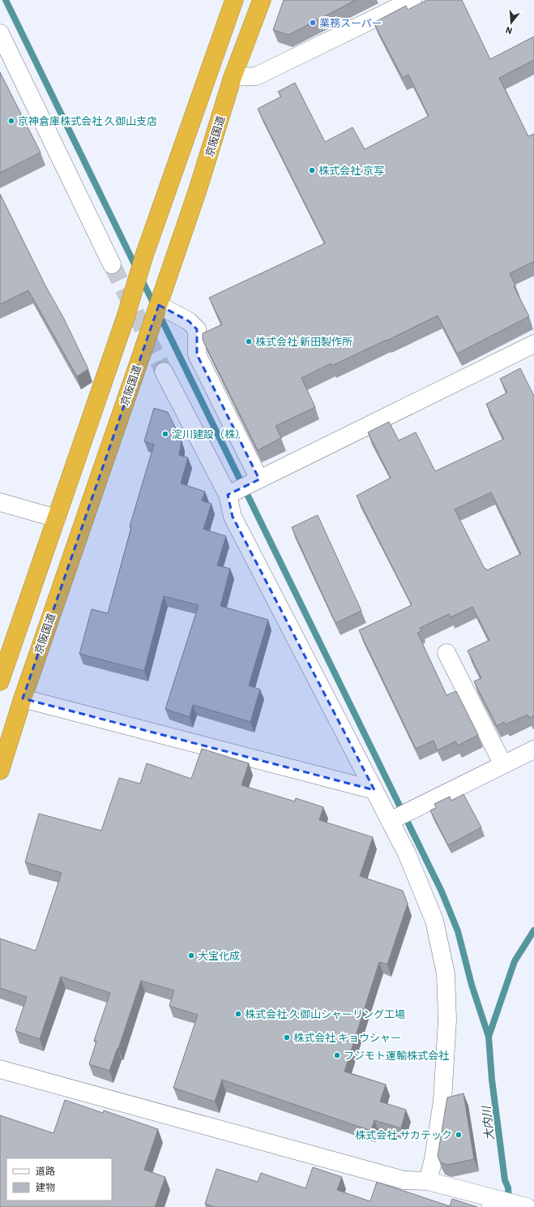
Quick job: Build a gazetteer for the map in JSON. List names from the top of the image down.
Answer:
{
  "streets": {
    "highway": ["京阪国道"]
  },
  "water": ["大内川"],
  "places": [
    "業務スーパー",
    "京神倉庫株式会社 久御山支店",
    "株式会社 京写",
    "株式会社 新田製作所",
    "淀川建設（株）",
    "大宝化成",
    "株式会社 久御山シャーリング工場",
    "株式会社 キョウシャー",
    "フジモト運輸株式会社",
    "株式会社 サカテック"
  ],
  "legend": ["道路", "建物"],
  "north": "bottom"
}
